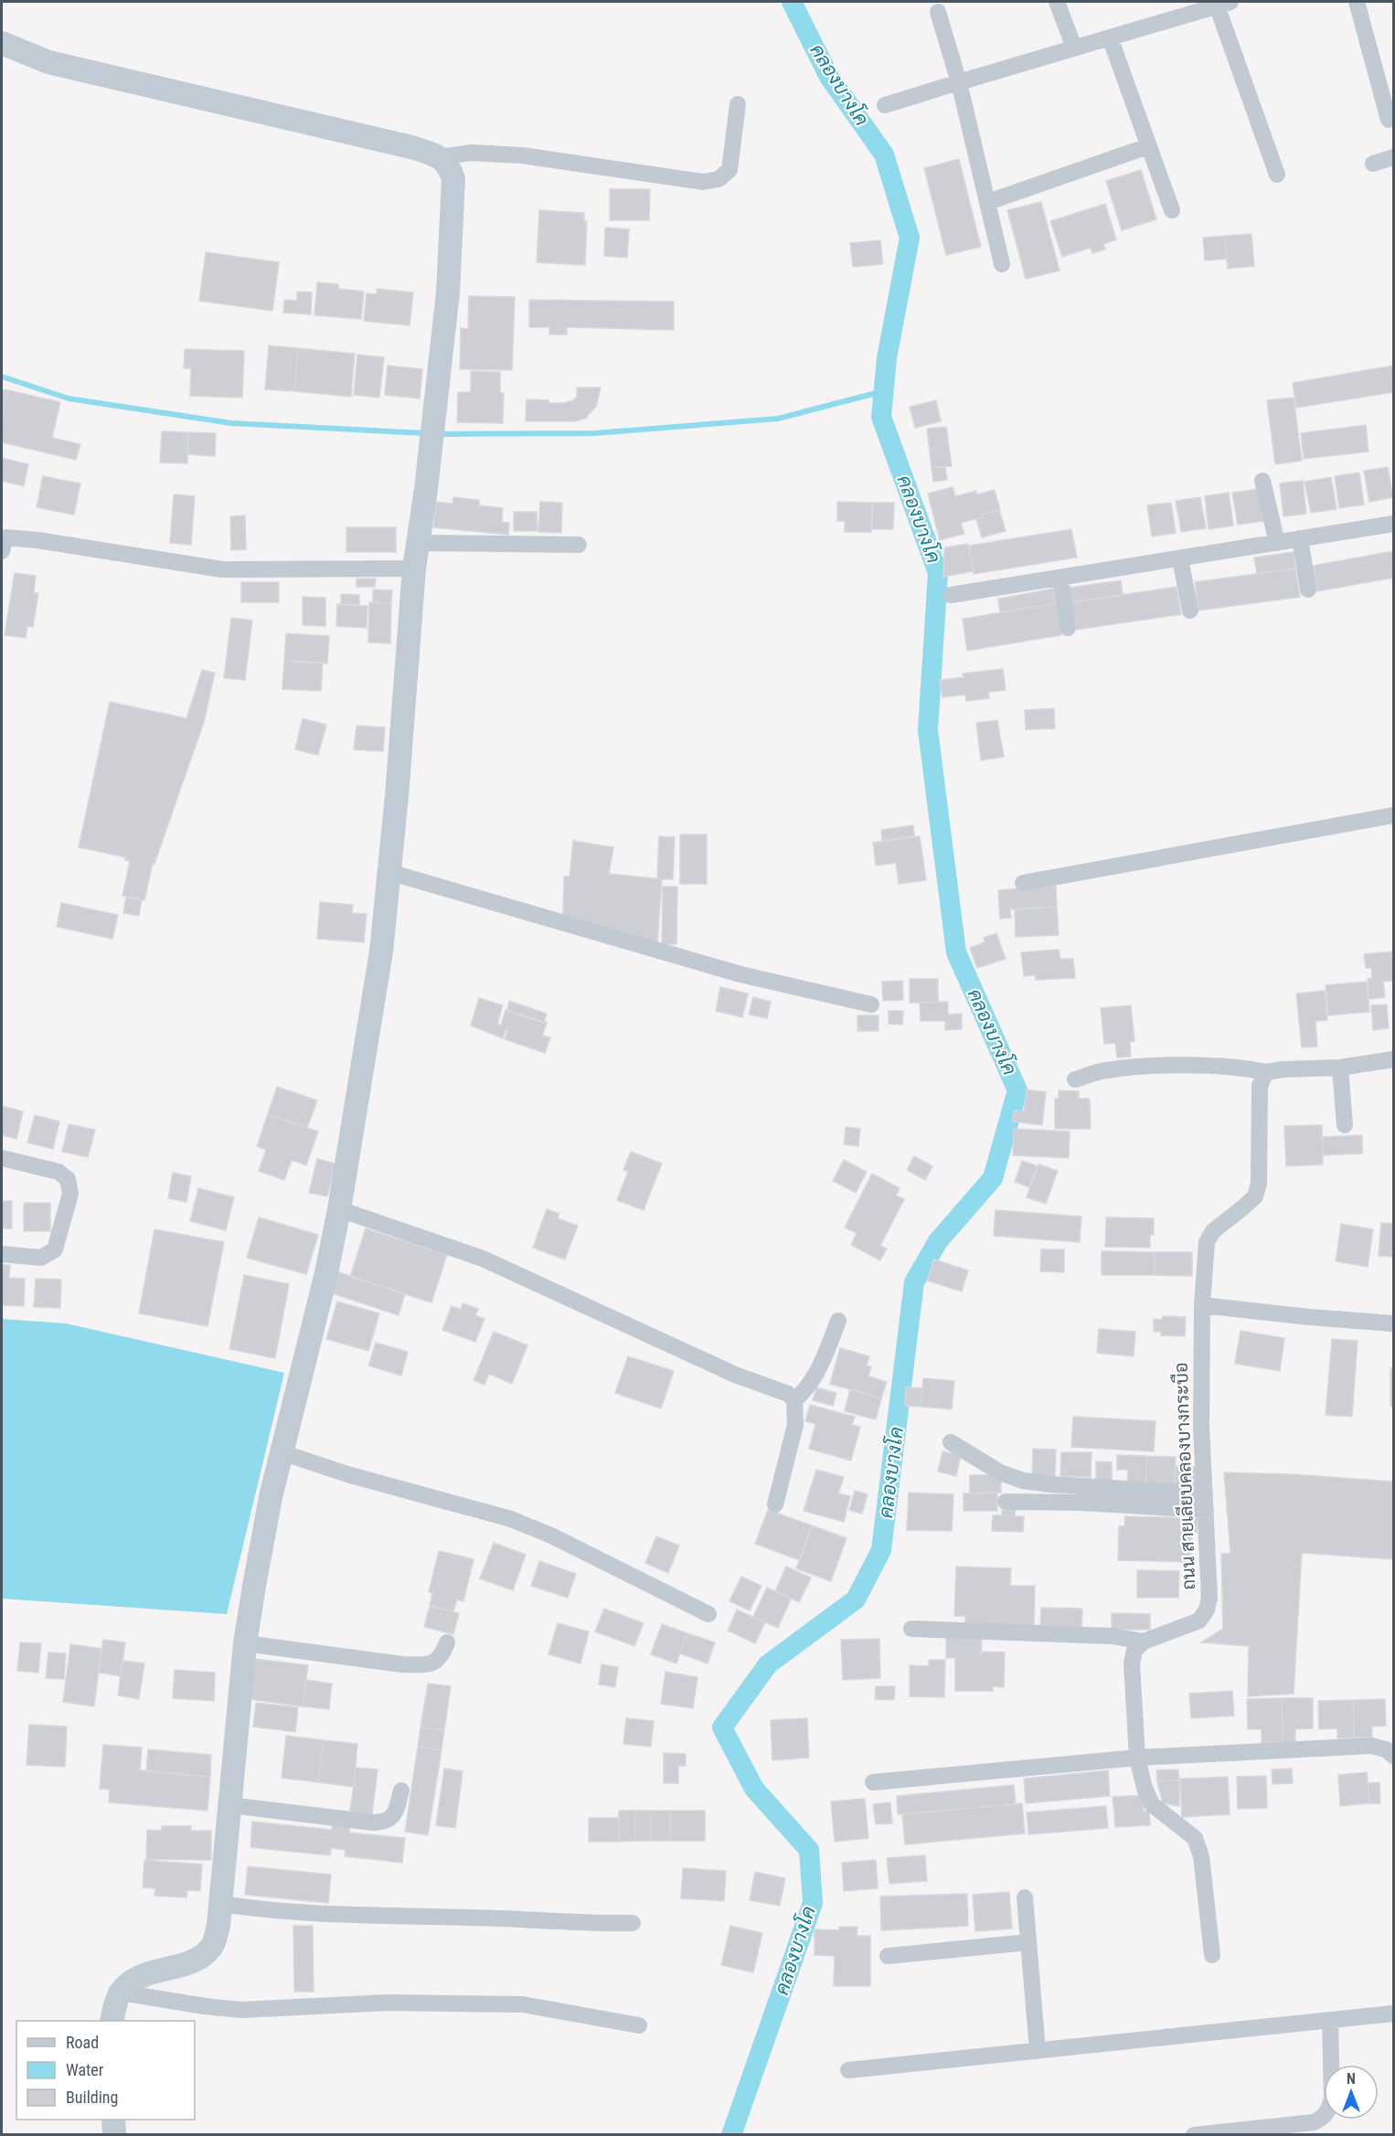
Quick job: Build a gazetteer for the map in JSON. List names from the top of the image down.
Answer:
{
  "streets": {
    "street": ["ถนน สายเลียบคลองบางกระบือ"]
  },
  "water": ["คลองบางโค"],
  "legend": ["Road", "Water", "Building"],
  "north": "top"
}
